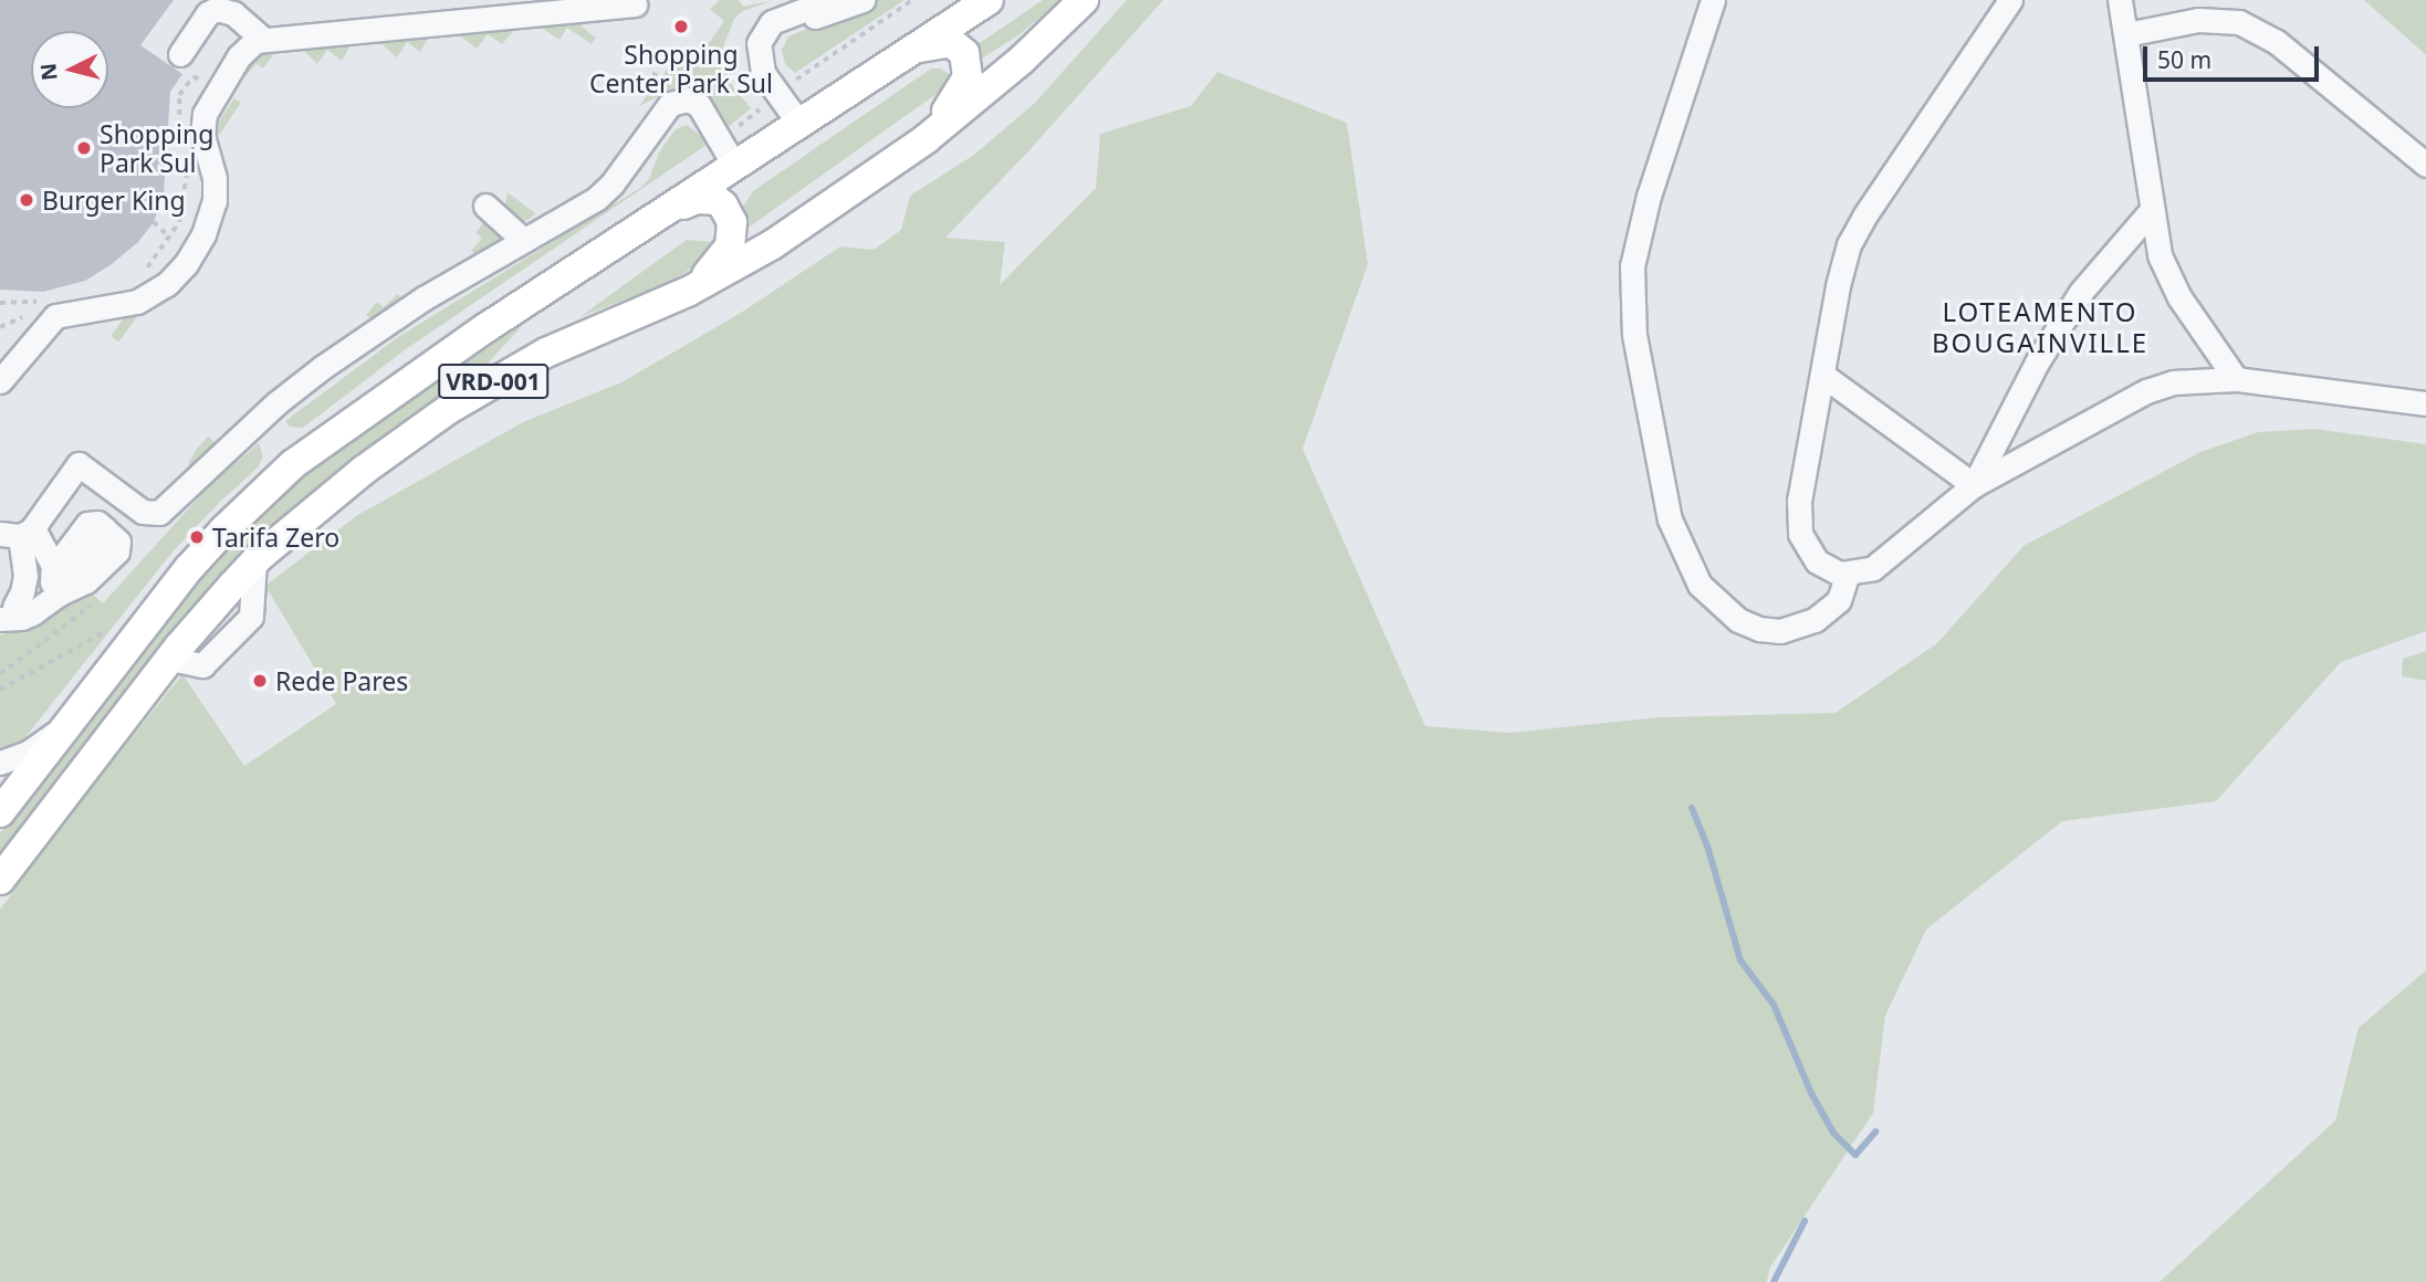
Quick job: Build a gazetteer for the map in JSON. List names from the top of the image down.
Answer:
{
  "streets": {
    "main road": ["VRD-001"]
  },
  "districts": ["LOTEAMENTO BOUGAINVILLE"],
  "places": [
    "Shopping Center Park Sul",
    "Shopping Park Sul",
    "Burger King",
    "Tarifa Zero",
    "Rede Pares"
  ],
  "scale_bar": "50 m",
  "north": "left"
}
